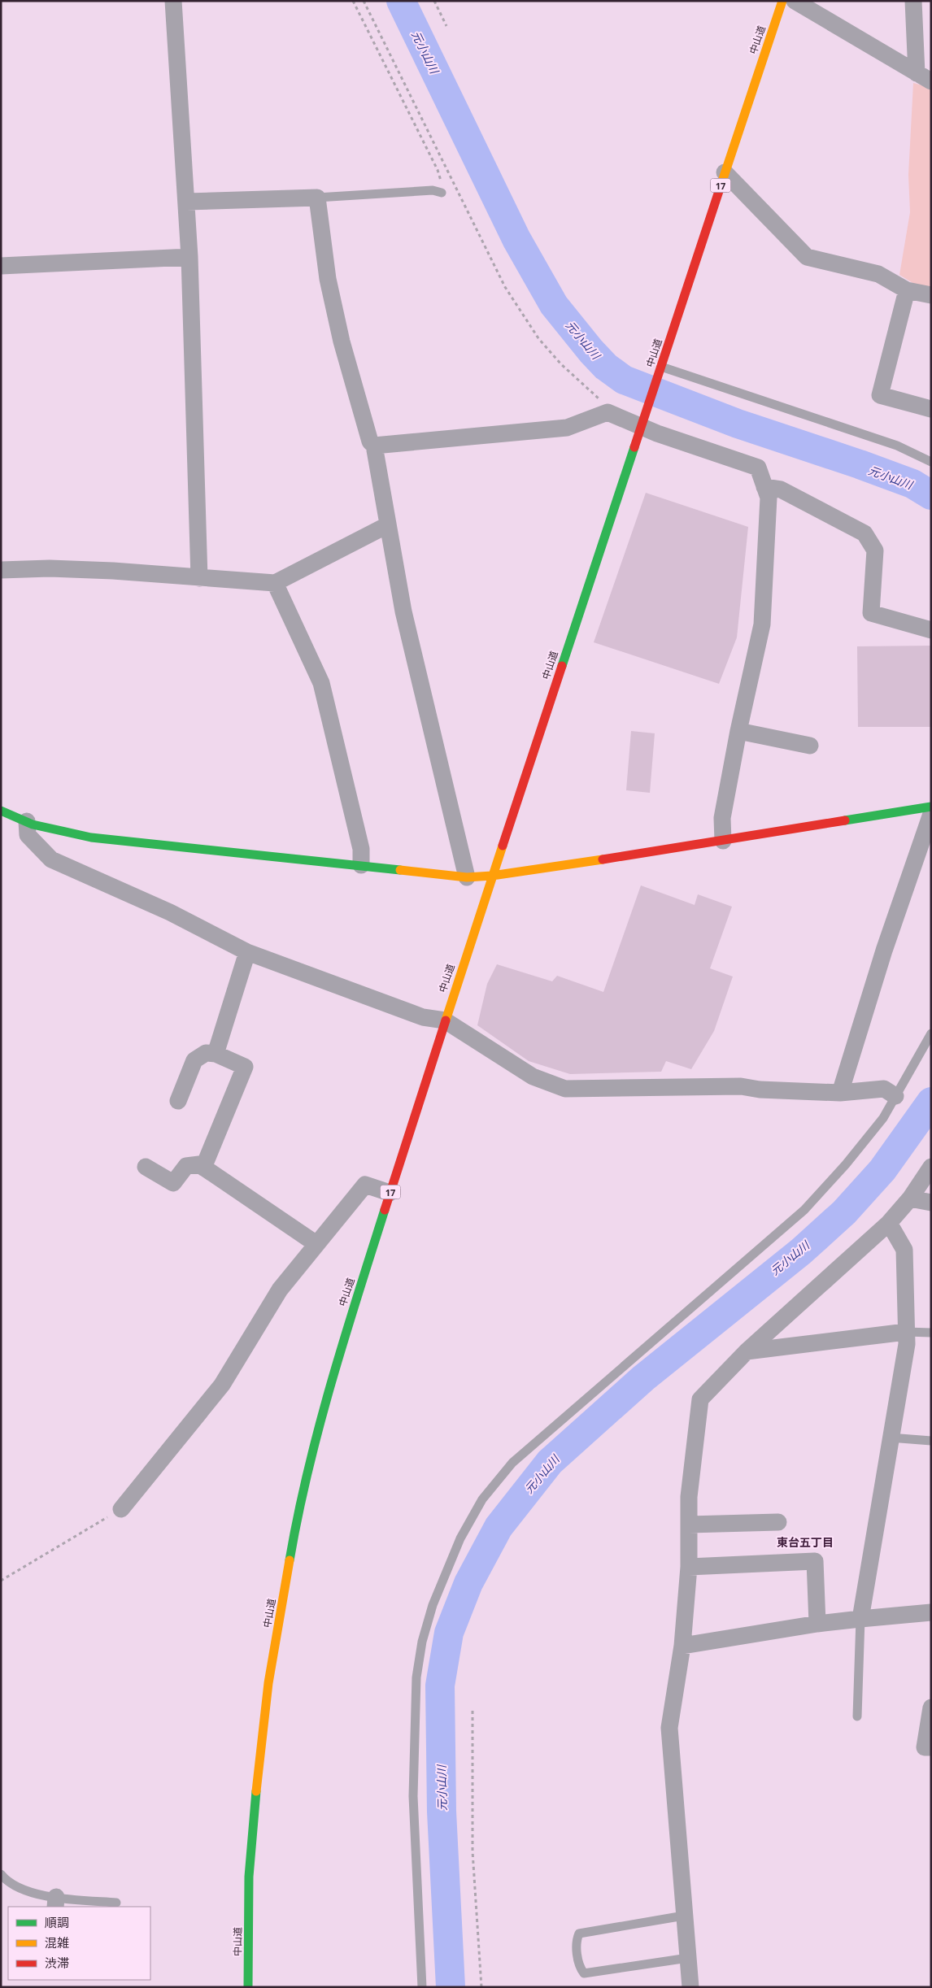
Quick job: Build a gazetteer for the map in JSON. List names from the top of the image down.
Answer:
{
  "streets": {
    "main road": ["中山道", "17"]
  },
  "districts": ["東台五丁目"],
  "water": ["元小山川"],
  "legend": ["順調", "混雑", "渋滞"]
}
